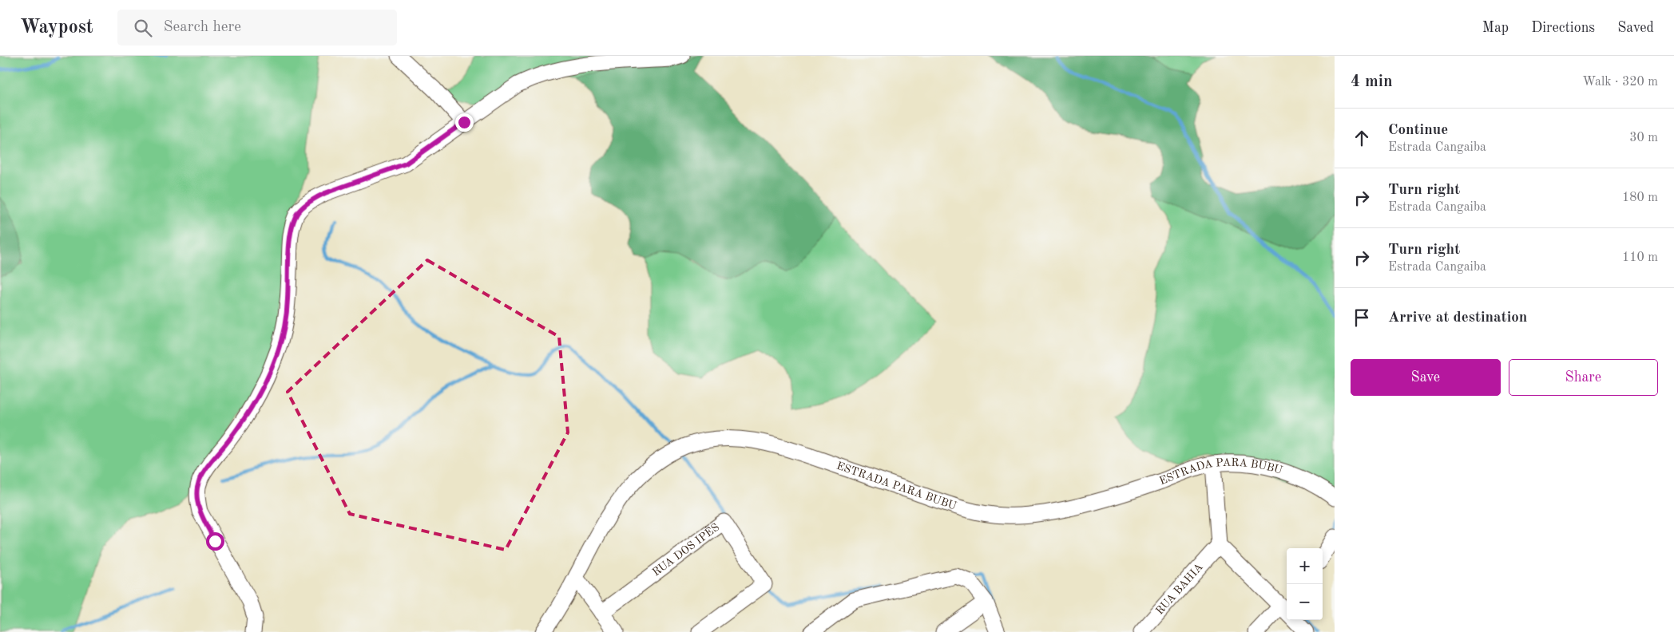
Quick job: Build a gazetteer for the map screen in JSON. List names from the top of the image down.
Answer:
{
  "streets": {
    "street": ["ESTRADA PARA BUBU", "RUA DOS IPÊS", "RUA BAHIA"]
  },
  "page": {
    "header": "Waypost",
    "search": "Search here",
    "nav": ["Map", "Directions", "Saved"],
    "heading": ["4 min", "Walk · 320 m"],
    "list": [
      ["Continue", "Estrada Cangaiba", "30 m"],
      ["Turn right", "Estrada Cangaiba", "180 m"],
      ["Turn right", "Estrada Cangaiba", "110 m"],
      "Arrive at destination"
    ],
    "buttons": ["Save", "Share"],
    "map_buttons": ["+", "−"]
  }
}
